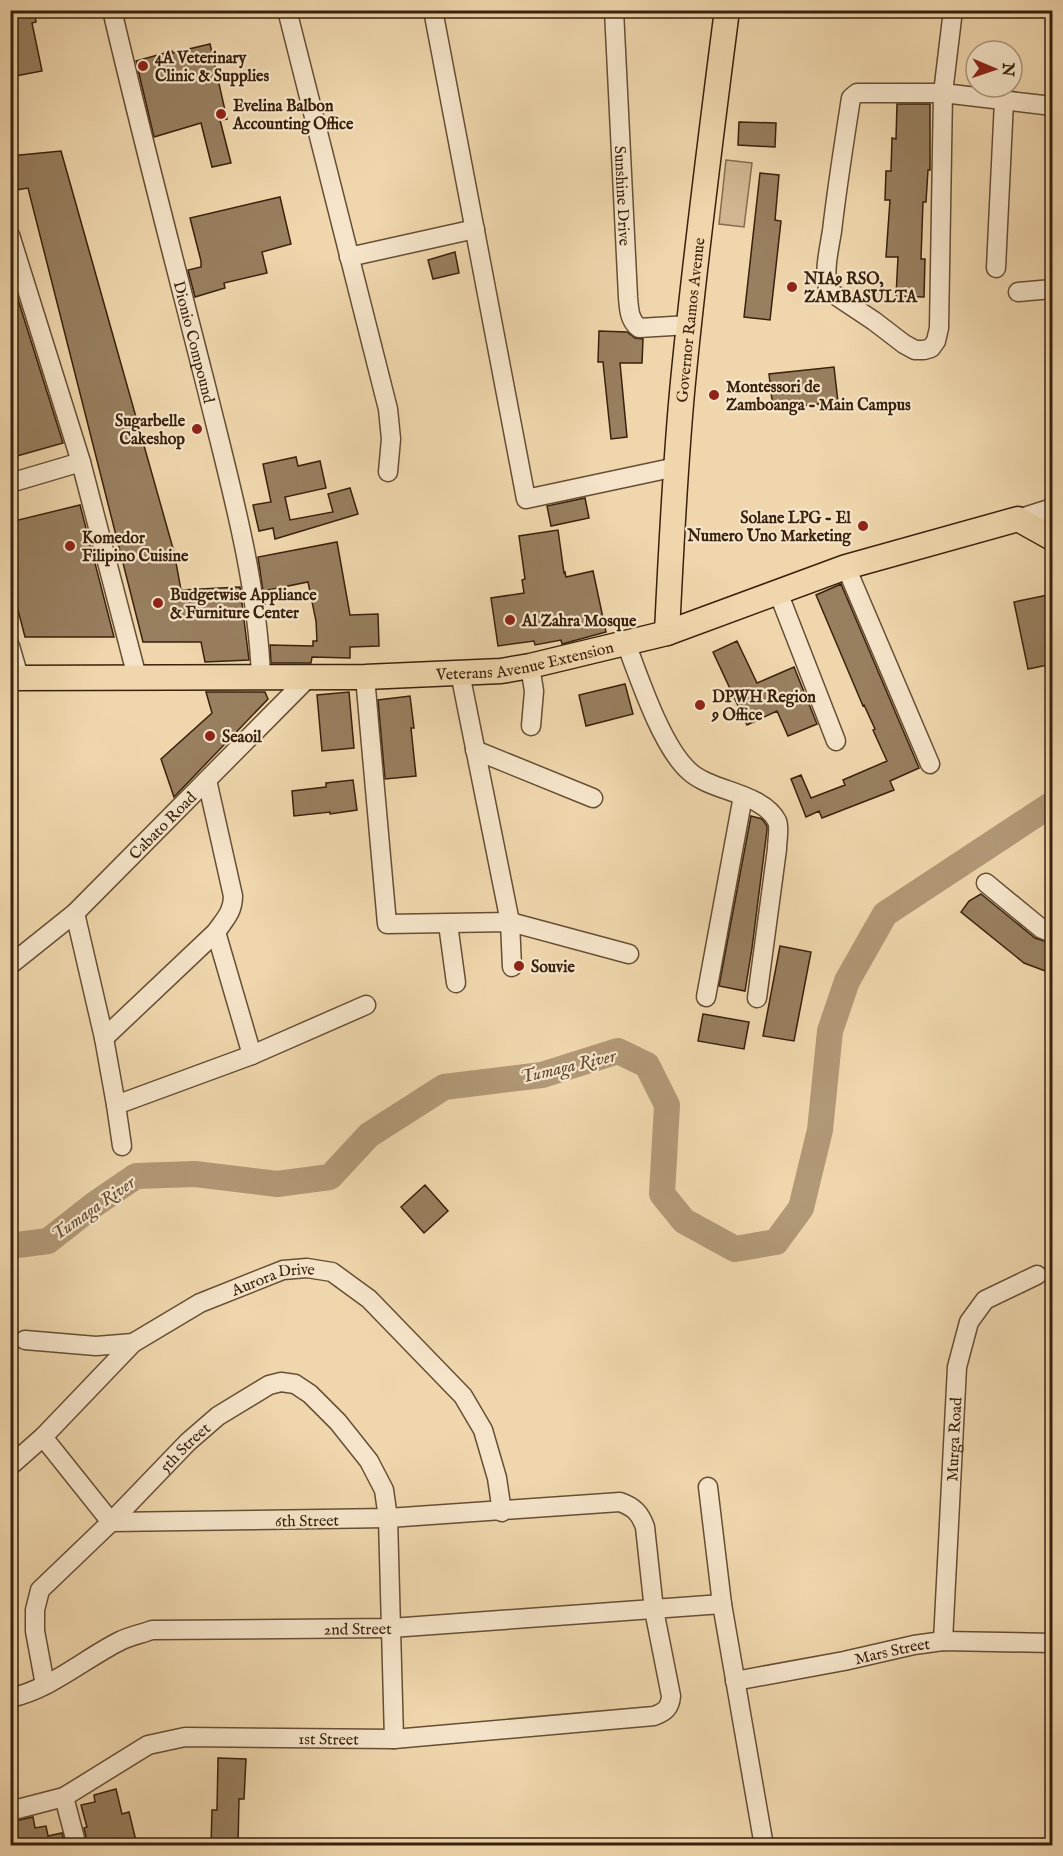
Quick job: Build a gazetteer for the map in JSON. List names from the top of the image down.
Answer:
{
  "streets": {
    "main road": ["Governor Ramos Avenue", "Veterans Avenue Extension"],
    "street": [
      "Sunshine Drive",
      "Dionio Compound",
      "Cabato Road",
      "Aurora Drive",
      "Murga Road",
      "5th Street",
      "6th Street",
      "2nd Street",
      "Mars Street",
      "1st Street"
    ]
  },
  "crossings": [
    ["Sunshine Drive", "Governor Ramos Avenue"],
    ["Governor Ramos Avenue", "Veterans Avenue Extension"],
    ["Dionio Compound", "Veterans Avenue Extension"],
    ["Veterans Avenue Extension", "Cabato Road"],
    ["Aurora Drive", "6th Street"],
    ["Murga Road", "Mars Street"],
    ["5th Street", "6th Street"],
    ["5th Street", "2nd Street"],
    ["6th Street", "2nd Street"],
    ["6th Street", "1st Street"]
  ],
  "water": ["Tumaga River"],
  "places": [
    "4A Veterinary Clinic & Supplies",
    "Evelina Balbon Accounting Office",
    "NIA9 RSO, ZAMBASULTA",
    "Montessori de Zamboanga - Main Campus",
    "Sugarbelle Cakeshop",
    "Solane LPG - El Numero Uno Marketing",
    "Komedor Filipino Cuisine",
    "Budgetwise Appliance & Furniture Center",
    "Al Zahra Mosque",
    "DPWH Region 9 Office",
    "Seaoil",
    "Souvie"
  ],
  "north": "right"
}
